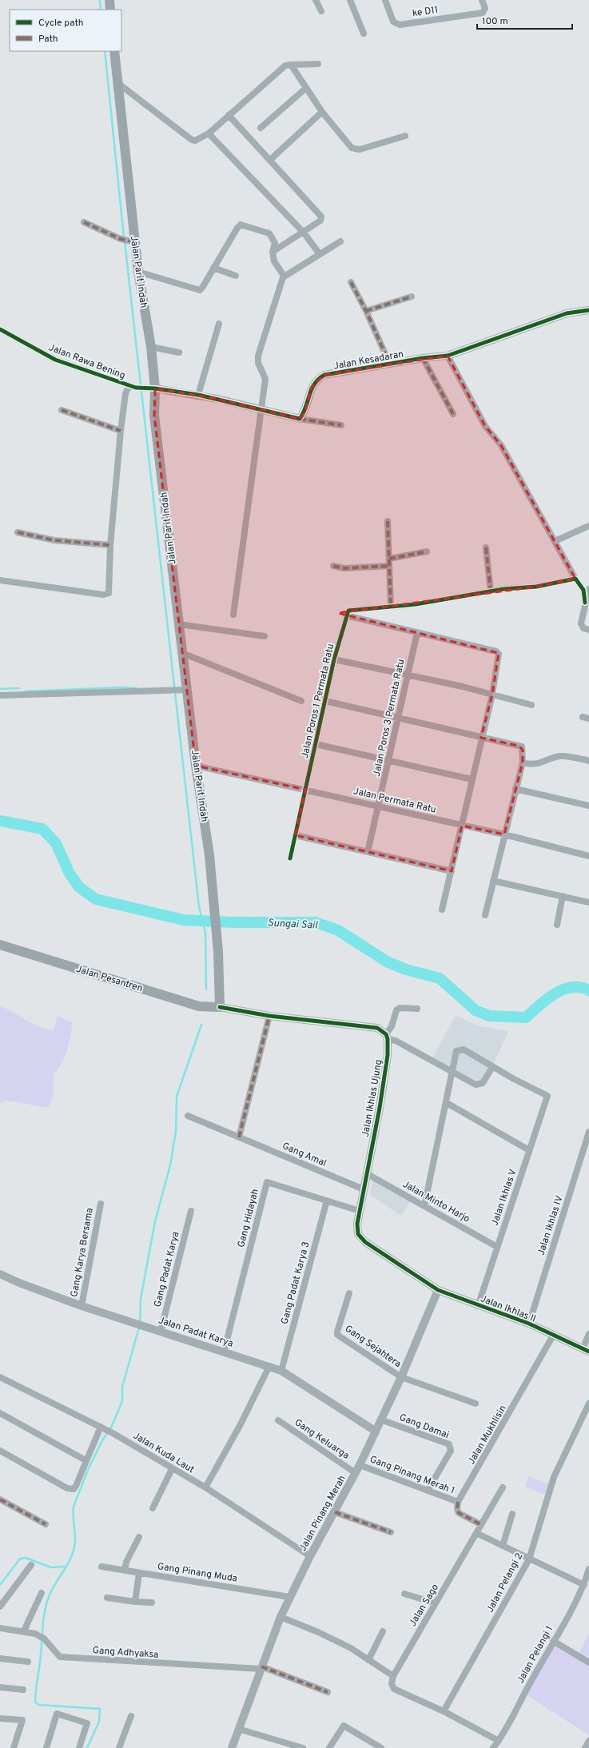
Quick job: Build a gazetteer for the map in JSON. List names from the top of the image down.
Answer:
{
  "streets": {
    "main road": ["Jalan Parit Indah", "Jalan Pesantren"],
    "street": [
      "ke D11",
      "Jalan Kesadaran",
      "Jalan Rawa Bening",
      "Jalan Poros 1 Permata Ratu",
      "Jalan Poros 3 Permata Ratu",
      "Jalan Permata Ratu",
      "Jalan Ikhlas Ujung",
      "Gang Amal",
      "Jalan Ikhlas V",
      "Jalan Minto Harjo",
      "Gang Hidayah",
      "Jalan Ikhlas IV",
      "Gang Karya Bersama",
      "Gang Padat Karya",
      "Gang Padat Karya 3",
      "Jalan Ikhlas II",
      "Jalan Padat Karya",
      "Gang Sejahtera",
      "Gang Damai",
      "Jalan Mukhlisin",
      "Gang Keluarga",
      "Jalan Kuda Laut",
      "Gang Pinang Merah 1",
      "Jalan Pinang Merah",
      "Gang Pinang Muda",
      "Jalan Pelangi 2",
      "Jalan Sago",
      "Gang Adhyaksa",
      "Jalan Pelangi 1"
    ]
  },
  "crossings": [
    ["Jalan Parit Indah", "Jalan Rawa Bening"],
    ["Jalan Parit Indah", "Jalan Permata Ratu"],
    ["Jalan Parit Indah", "Jalan Pesantren"],
    ["Jalan Poros 1 Permata Ratu", "Jalan Permata Ratu"],
    ["Jalan Poros 3 Permata Ratu", "Jalan Permata Ratu"],
    ["Jalan Ikhlas Ujung", "Gang Amal"],
    ["Jalan Ikhlas Ujung", "Jalan Minto Harjo"],
    ["Jalan Ikhlas Ujung", "Gang Hidayah"],
    ["Jalan Ikhlas Ujung", "Jalan Ikhlas II"],
    ["Jalan Ikhlas Ujung", "Jalan Pinang Merah"],
    ["Jalan Ikhlas V", "Jalan Minto Harjo"],
    ["Jalan Ikhlas V", "Jalan Ikhlas II"],
    ["Gang Hidayah", "Gang Padat Karya 3"],
    ["Gang Hidayah", "Jalan Padat Karya"],
    ["Jalan Ikhlas IV", "Jalan Ikhlas II"],
    ["Gang Karya Bersama", "Jalan Padat Karya"],
    ["Gang Padat Karya", "Jalan Padat Karya"],
    ["Gang Padat Karya 3", "Jalan Padat Karya"],
    ["Jalan Ikhlas II", "Jalan Mukhlisin"],
    ["Jalan Ikhlas II", "Jalan Pinang Merah"],
    ["Jalan Padat Karya", "Jalan Pinang Merah"],
    ["Gang Sejahtera", "Jalan Pinang Merah"],
    ["Gang Damai", "Gang Pinang Merah 1"],
    ["Gang Damai", "Jalan Pinang Merah"],
    ["Jalan Mukhlisin", "Gang Pinang Merah 1"],
    ["Gang Keluarga", "Jalan Pinang Merah"],
    ["Jalan Kuda Laut", "Jalan Pinang Merah"],
    ["Gang Pinang Merah 1", "Jalan Pinang Merah"],
    ["Jalan Pinang Merah", "Gang Pinang Muda"],
    ["Jalan Pinang Merah", "Gang Adhyaksa"]
  ],
  "water": ["Sungai Sail"],
  "legend": ["Cycle path", "Path"],
  "scale_bar": "100 m"
}
